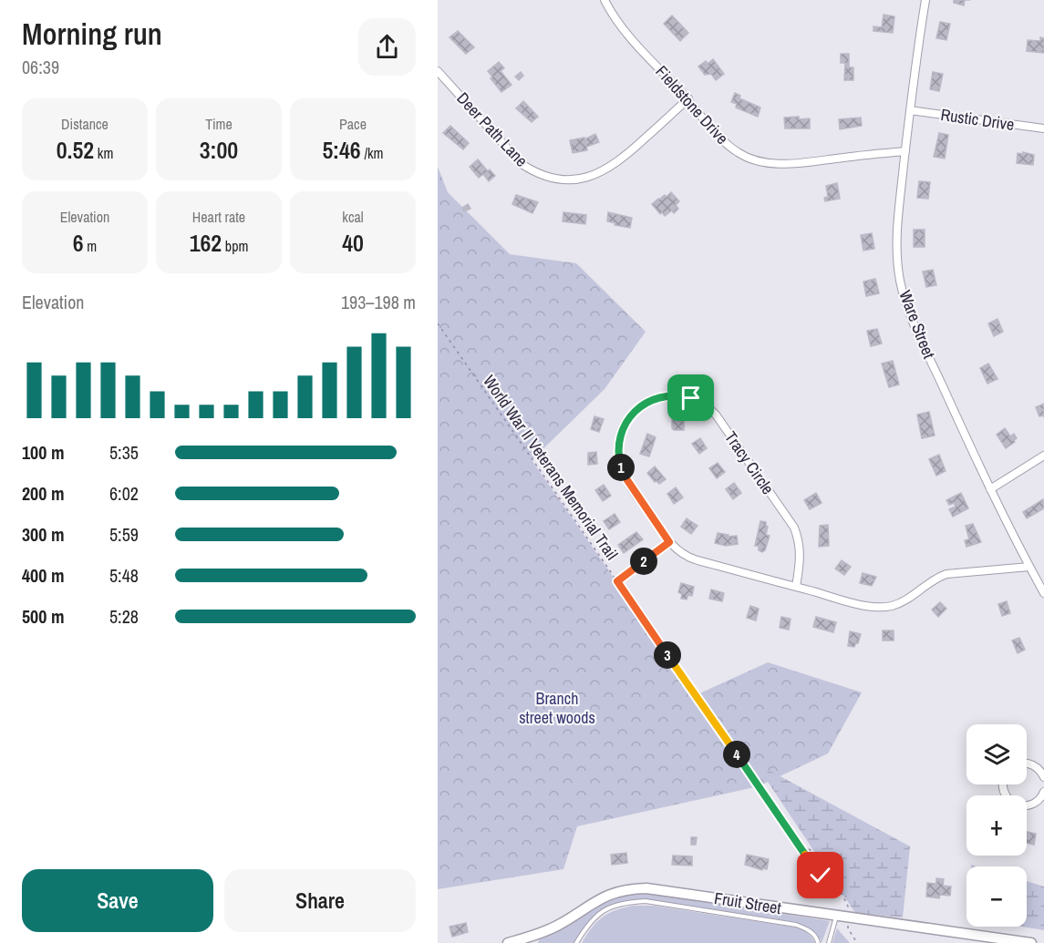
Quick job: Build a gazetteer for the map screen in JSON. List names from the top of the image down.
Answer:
{
  "streets": {
    "street": [
      "Fieldstone Drive",
      "Rustic Drive",
      "Deer Path Lane",
      "Ware Street",
      "Tracy Circle",
      "Fruit Street"
    ],
    "path": ["World War II Veterans Memorial Trail"]
  },
  "crossings": [
    ["Fieldstone Drive", "Deer Path Lane"],
    ["Fieldstone Drive", "Ware Street"],
    ["Rustic Drive", "Ware Street"],
    ["Ware Street", "Tracy Circle"],
    ["World War II Veterans Memorial Trail", "Fruit Street"]
  ],
  "parks": ["Branch street woods"],
  "page": {
    "heading": ["Morning run", "06:39"],
    "stats": [
      ["Distance", "0.52 km"],
      ["Time", "3:00"],
      ["Pace", "5:46 /km"],
      ["Elevation", "6 m"],
      ["Heart rate", "162 bpm"],
      ["kcal", "40"]
    ],
    "chart": ["Elevation", "193–198 m"],
    "list": [
      {
        "name": "100 m",
        "note": "5:35"
      },
      {
        "name": "200 m",
        "note": "6:02"
      },
      {
        "name": "300 m",
        "note": "5:59"
      },
      {
        "name": "400 m",
        "note": "5:48"
      },
      {
        "name": "500 m",
        "note": "5:28"
      }
    ],
    "pins": [
      "1",
      "2",
      "3",
      "4"
    ],
    "map_buttons": ["+", "−"],
    "buttons": ["Save", "Share"]
  }
}
